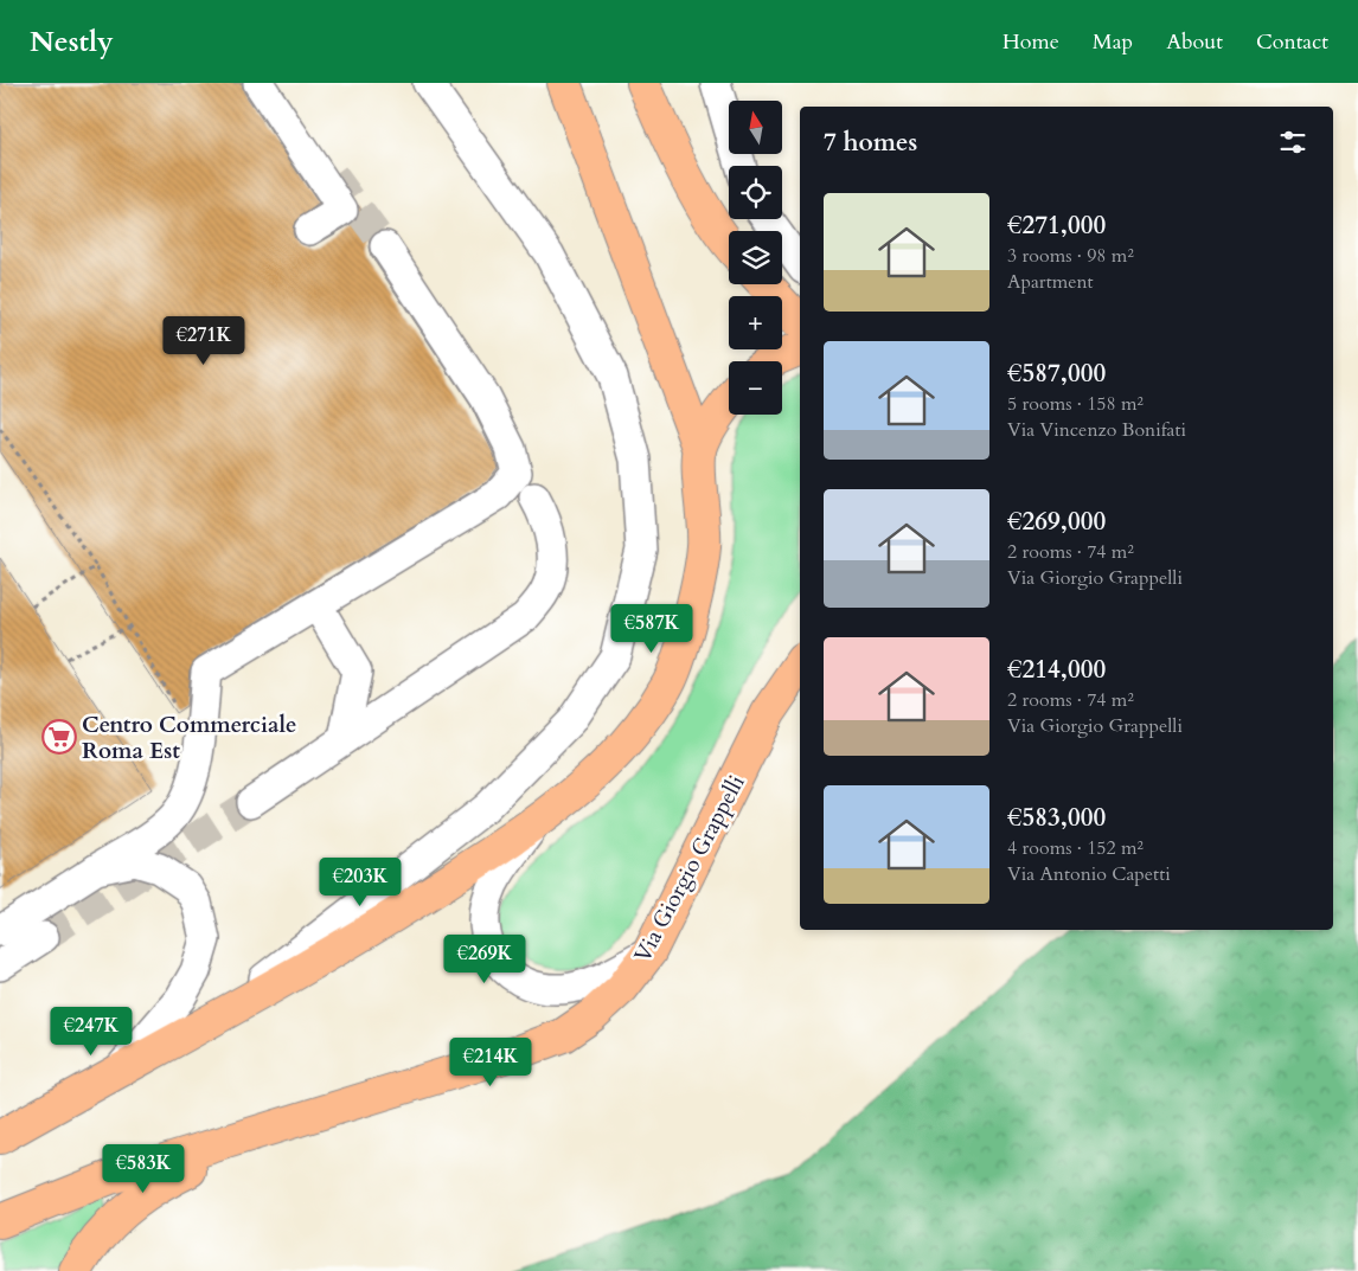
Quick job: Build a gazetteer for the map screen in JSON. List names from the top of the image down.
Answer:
{
  "streets": {
    "main road": ["Via Giorgio Grappelli"]
  },
  "places": {
    "supermarket": ["Centro Commerciale Roma Est"]
  },
  "north": "top",
  "page": {
    "header": "Nestly",
    "nav": [
      "Home",
      "Map",
      "About",
      "Contact"
    ],
    "map_buttons": ["+", "−"],
    "heading": "7 homes",
    "list": [
      {
        "name": "€271,000",
        "note": "3 rooms · 98 m² · Apartment"
      },
      {
        "name": "€587,000",
        "note": "5 rooms · 158 m² · Via Vincenzo Bonifati"
      },
      {
        "name": "€269,000",
        "note": "2 rooms · 74 m² · Via Giorgio Grappelli"
      },
      {
        "name": "€214,000",
        "note": "2 rooms · 74 m² · Via Giorgio Grappelli"
      },
      {
        "name": "€583,000",
        "note": "4 rooms · 152 m² · Via Antonio Capetti"
      }
    ],
    "price": [
      "€271K",
      "€587K",
      "€203K",
      "€269K",
      "€247K",
      "€214K",
      "€583K"
    ]
  }
}
